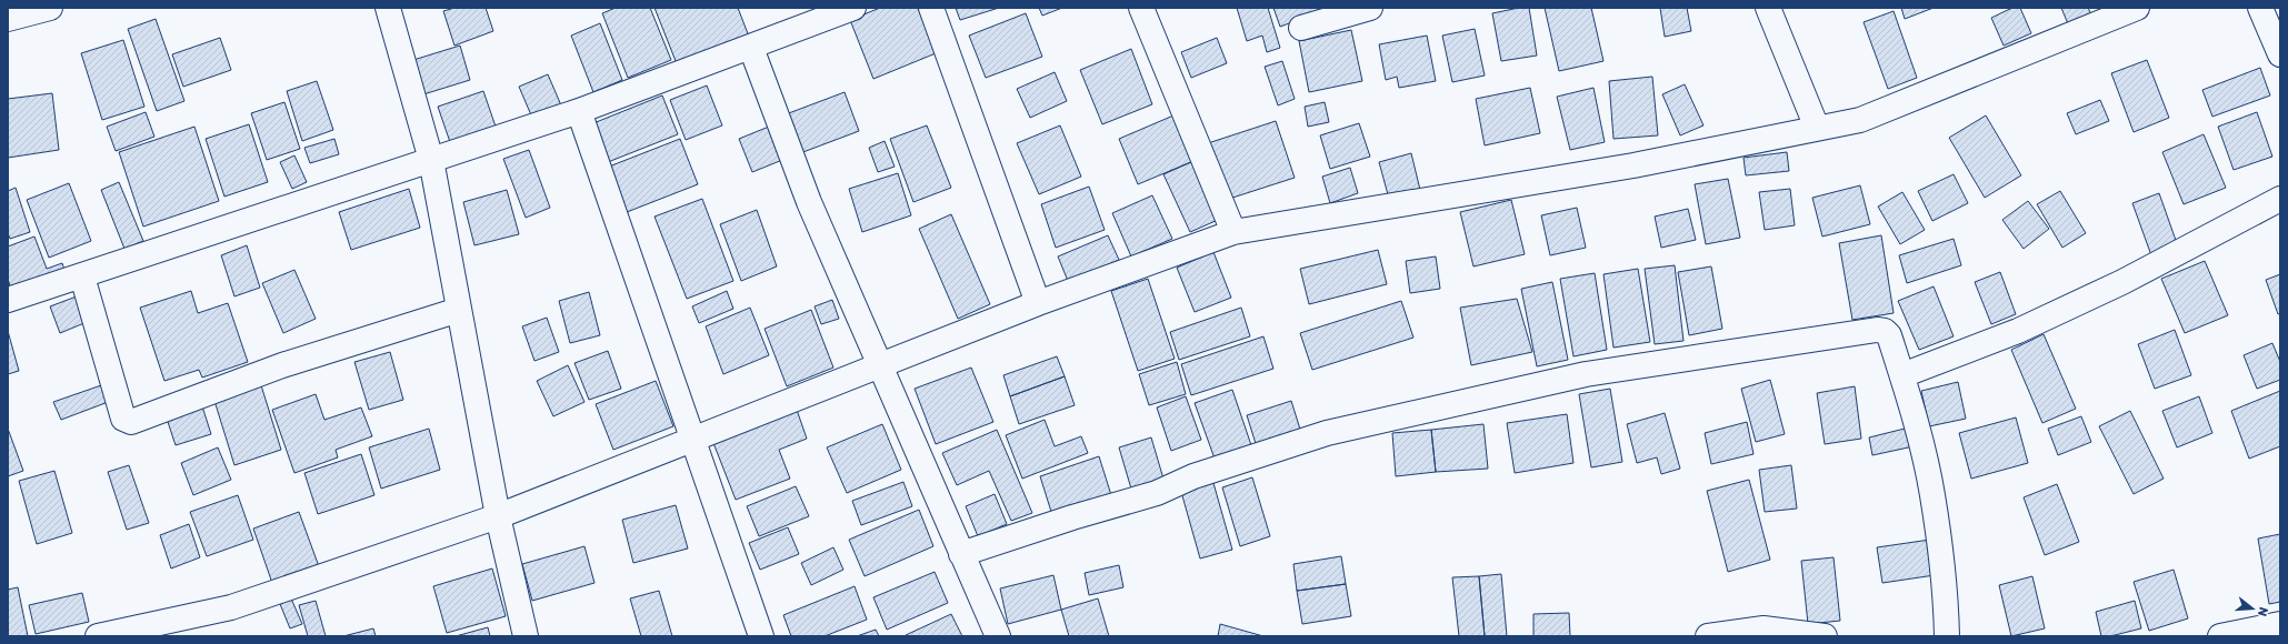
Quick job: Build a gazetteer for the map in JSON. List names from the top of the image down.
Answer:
{
  "north": "right"
}
